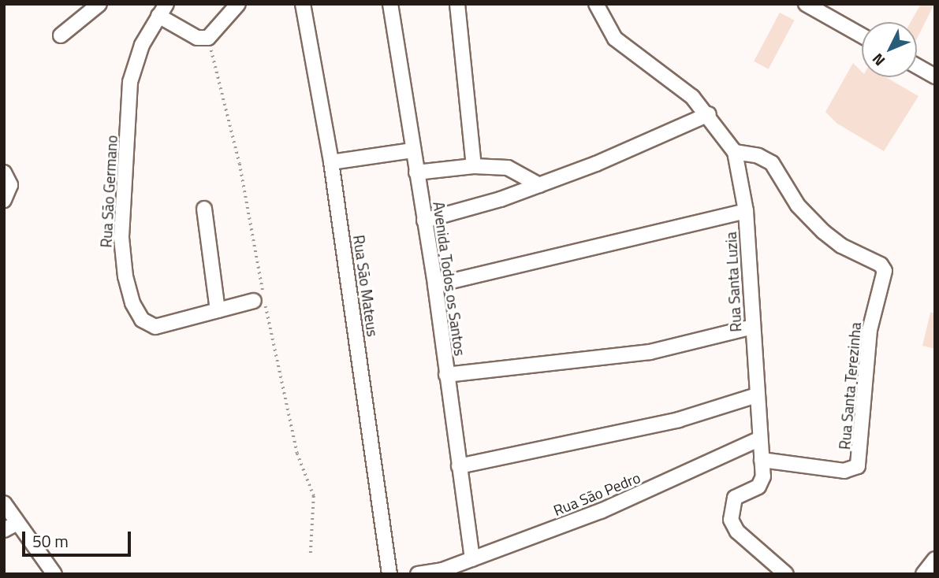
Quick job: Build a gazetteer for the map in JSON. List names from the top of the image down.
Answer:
{
  "streets": {
    "street": [
      "Rua São Germano",
      "Avenida Todos os Santos",
      "Rua Santa Luzia",
      "Rua São Mateus",
      "Rua Santa Terezinha",
      "Rua São Pedro"
    ]
  },
  "crossings": [
    ["Avenida Todos os Santos", "Rua São Pedro"],
    ["Rua Santa Luzia", "Rua Santa Terezinha"],
    ["Rua Santa Luzia", "Rua São Pedro"]
  ],
  "scale_bar": "50 m",
  "north": "bottom left"
}
